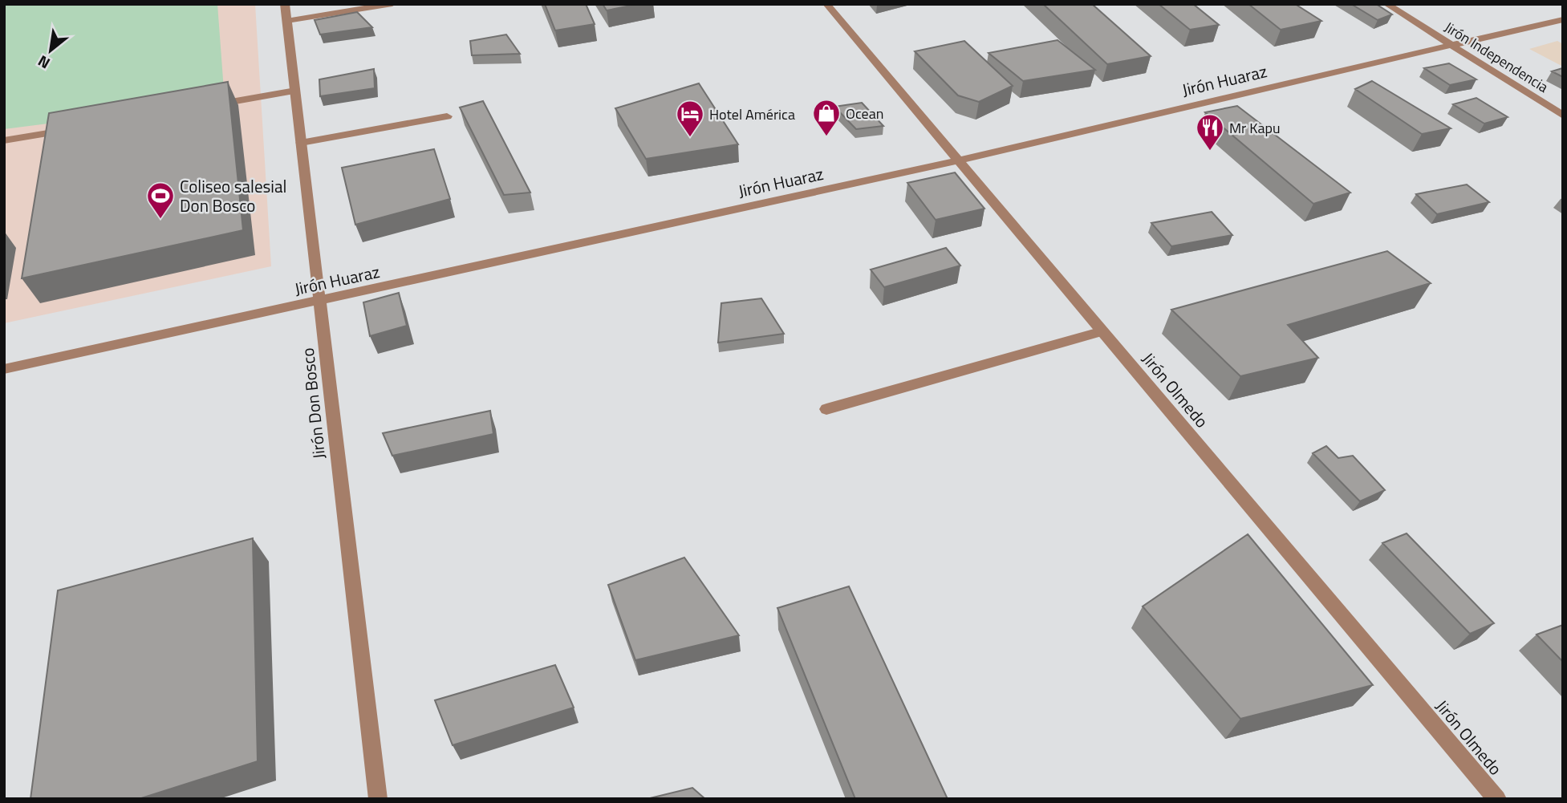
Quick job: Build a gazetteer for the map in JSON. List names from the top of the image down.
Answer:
{
  "streets": {
    "street": [
      "Jirón Independencia",
      "Jirón Huaraz",
      "Jirón Olmedo",
      "Jirón Don Bosco"
    ]
  },
  "crossings": [
    ["Jirón Independencia", "Jirón Huaraz"],
    ["Jirón Huaraz", "Jirón Olmedo"],
    ["Jirón Huaraz", "Jirón Don Bosco"]
  ],
  "places": {
    "shop": ["Ocean"],
    "hotel": ["Hotel América"],
    "restaurant": ["Mr Kapu"],
    "sports": ["Coliseo salesial Don Bosco"]
  },
  "north": "bottom left"
}
